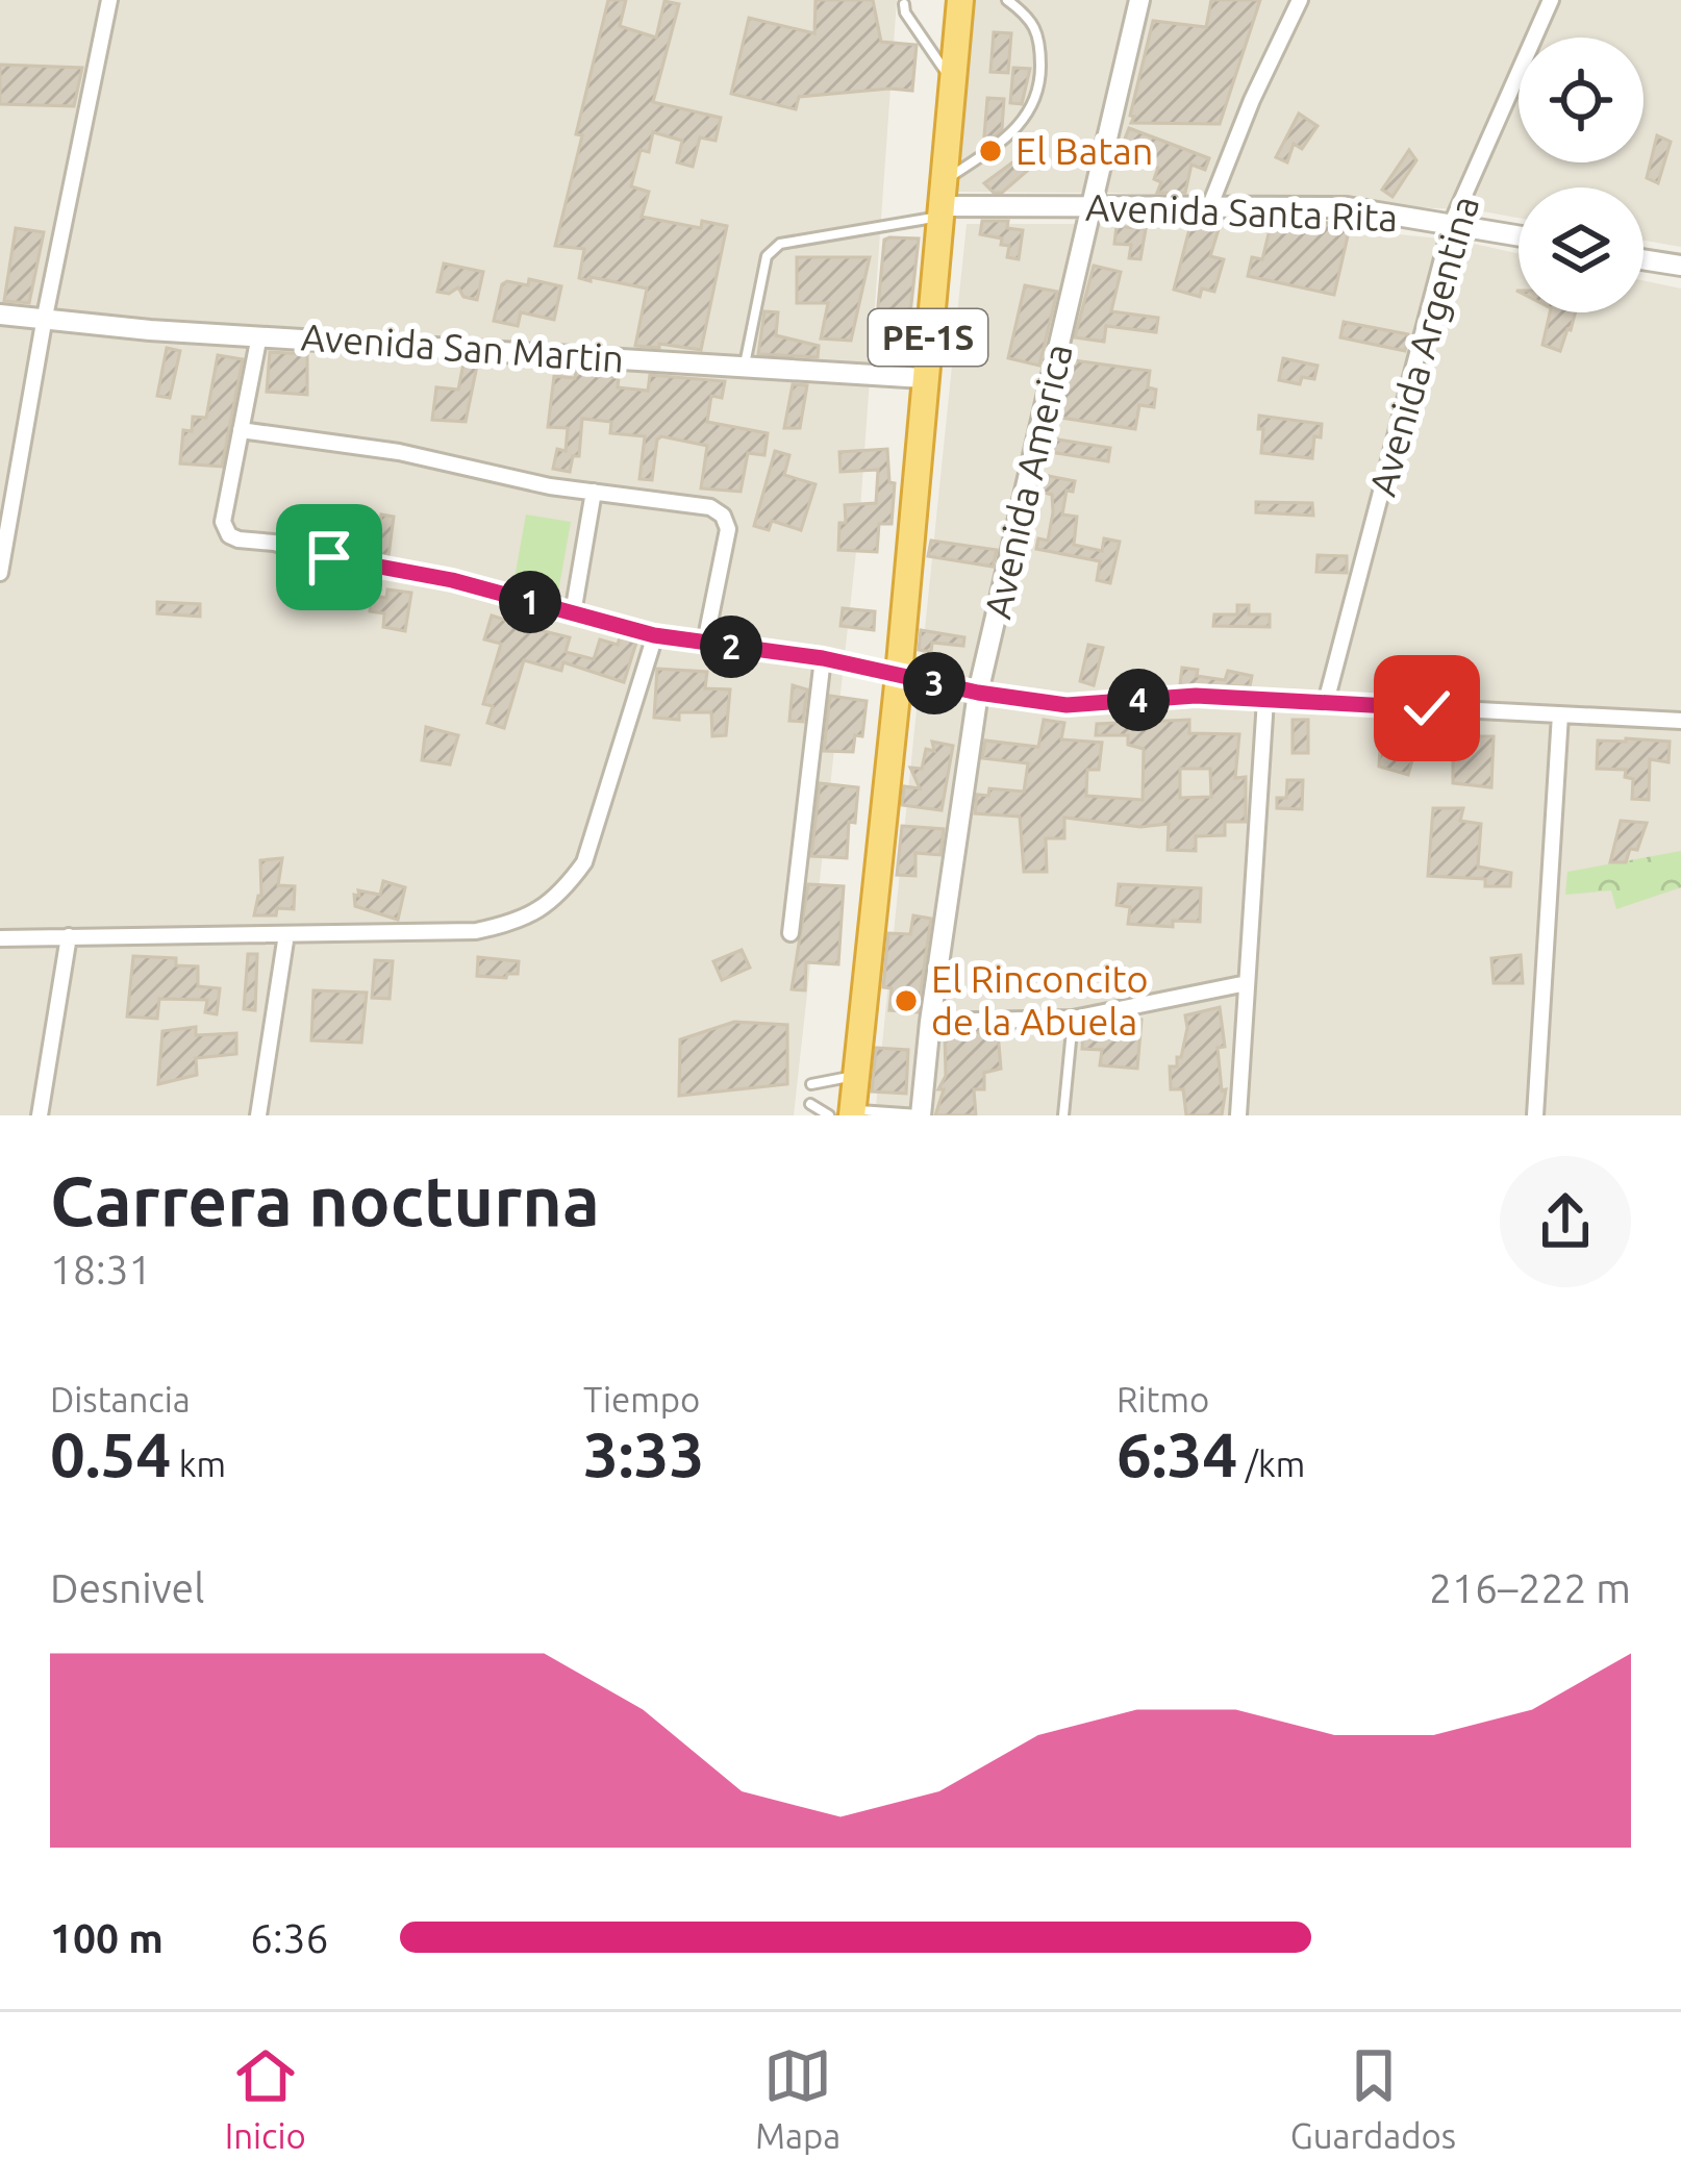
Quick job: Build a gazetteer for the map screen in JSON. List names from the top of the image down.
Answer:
{
  "streets": {
    "highway": ["PE-1S"],
    "street": [
      "Avenida Santa Rita",
      "Avenida Argentina",
      "Avenida San Martin",
      "Avenida America"
    ]
  },
  "crossings": [
    ["Avenida Santa Rita", "PE-1S"],
    ["Avenida Santa Rita", "Avenida Argentina"],
    ["Avenida Santa Rita", "Avenida America"],
    ["PE-1S", "Avenida San Martin"]
  ],
  "places": ["El Batan", "El Rinconcito de la Abuela"],
  "page": {
    "pins": [
      "1",
      "2",
      "3",
      "4"
    ],
    "heading": ["Carrera nocturna", "18:31"],
    "stats": [
      ["Distancia", "0.54 km"],
      ["Tiempo", "3:33"],
      ["Ritmo", "6:34 /km"]
    ],
    "chart": ["Desnivel", "216–222 m"],
    "list": [
      {
        "name": "100 m",
        "note": "6:36"
      }
    ],
    "tabs": ["Inicio", "Mapa", "Guardados"]
  }
}
